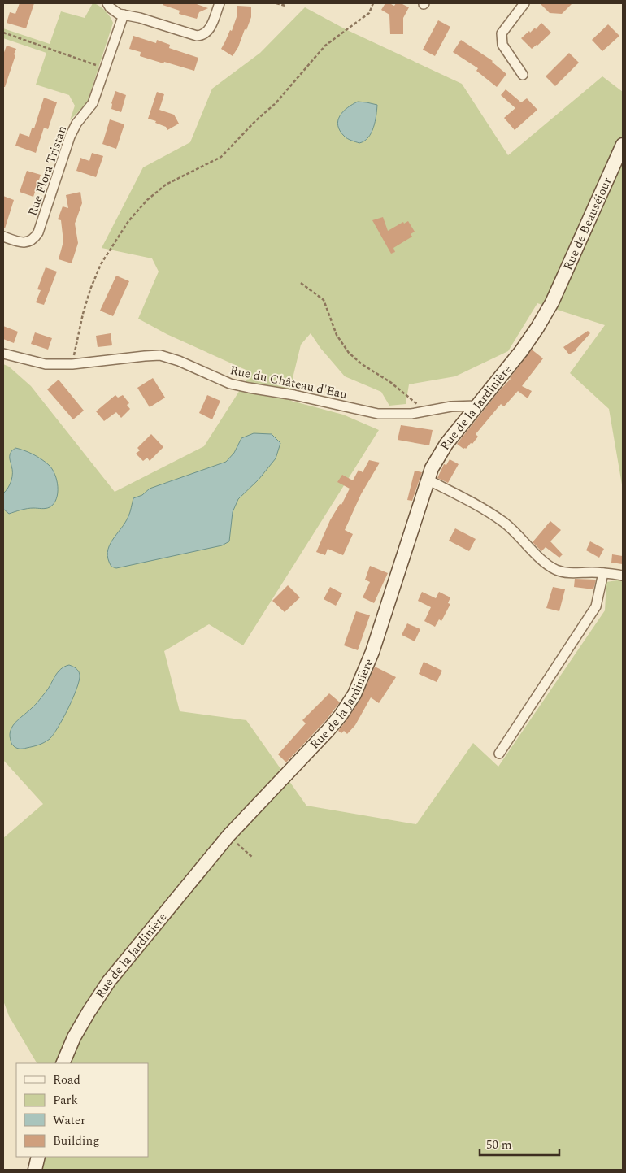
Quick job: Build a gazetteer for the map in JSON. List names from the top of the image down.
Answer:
{
  "streets": {
    "street": [
      "Rue Flora Tristan",
      "Rue de Beauséjour",
      "Rue du Château d'Eau",
      "Rue de la Jardinière"
    ]
  },
  "crossings": [
    ["Rue de Beauséjour", "Rue de la Jardinière"],
    ["Rue du Château d'Eau", "Rue de la Jardinière"]
  ],
  "legend": [
    "Road",
    "Park",
    "Water",
    "Building"
  ],
  "scale_bar": "50 m"
}
